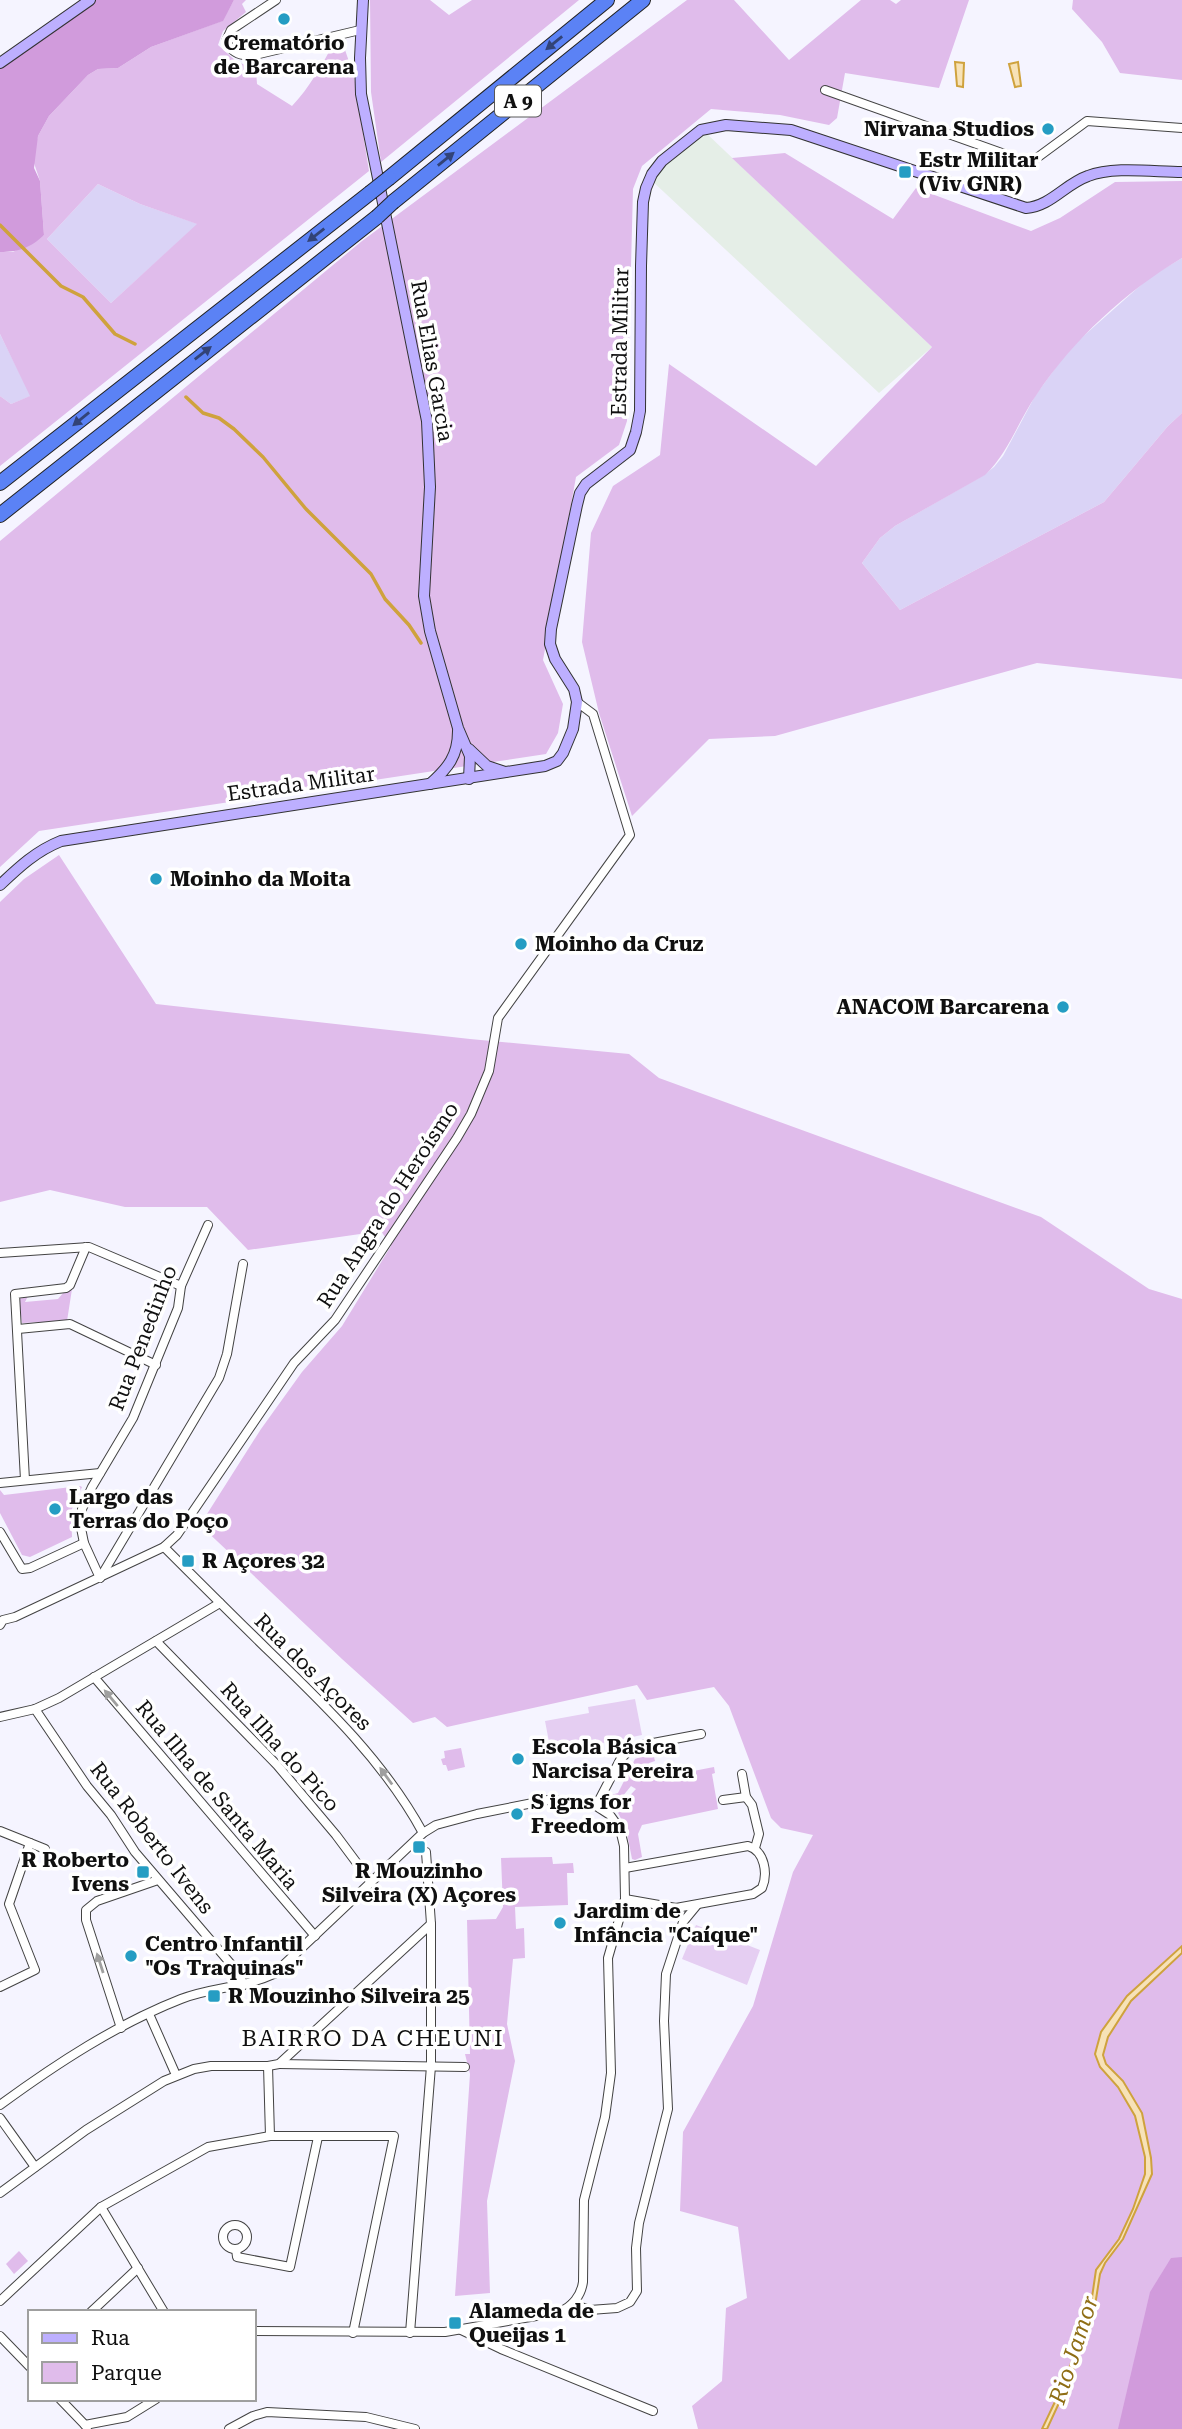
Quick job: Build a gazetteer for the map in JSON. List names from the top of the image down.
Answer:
{
  "streets": {
    "highway": ["A 9"],
    "street": [
      "Estrada Militar",
      "Rua Elias Garcia",
      "Rua Angra do Heroísmo",
      "Rua Penedinho",
      "Rua dos Açores",
      "Rua Ilha do Pico",
      "Rua Ilha de Santa Maria",
      "Rua Roberto Ivens"
    ]
  },
  "crossings": [
    ["Estrada Militar", "Rua Elias Garcia"],
    ["Estrada Militar", "Rua Angra do Heroísmo"],
    ["Rua Angra do Heroísmo", "Rua Penedinho"],
    ["Rua Angra do Heroísmo", "Rua dos Açores"]
  ],
  "one_way": ["Rua dos Açores", "Rua Ilha de Santa Maria"],
  "districts": ["BAIRRO DA CHEUNI"],
  "water": ["Rio Jamor"],
  "places": {
    "other": [
      "Crematório de Barcarena",
      "Nirvana Studios",
      "Moinho da Moita",
      "Moinho da Cruz",
      "ANACOM Barcarena",
      "Largo das Terras do Poço",
      "Escola Básica Narcisa Pereira",
      "S igns for Freedom",
      "Jardim de Infância \"Caíque\"",
      "Centro Infantil \"Os Traquinas\""
    ],
    "transit": [
      "Estr Militar (Viv GNR)",
      "R Açores 32",
      "R Mouzinho Silveira (X) Açores",
      "R Roberto Ivens",
      "R Mouzinho Silveira 25",
      "Alameda de Queijas 1"
    ]
  },
  "legend": ["Rua", "Parque"]
}
